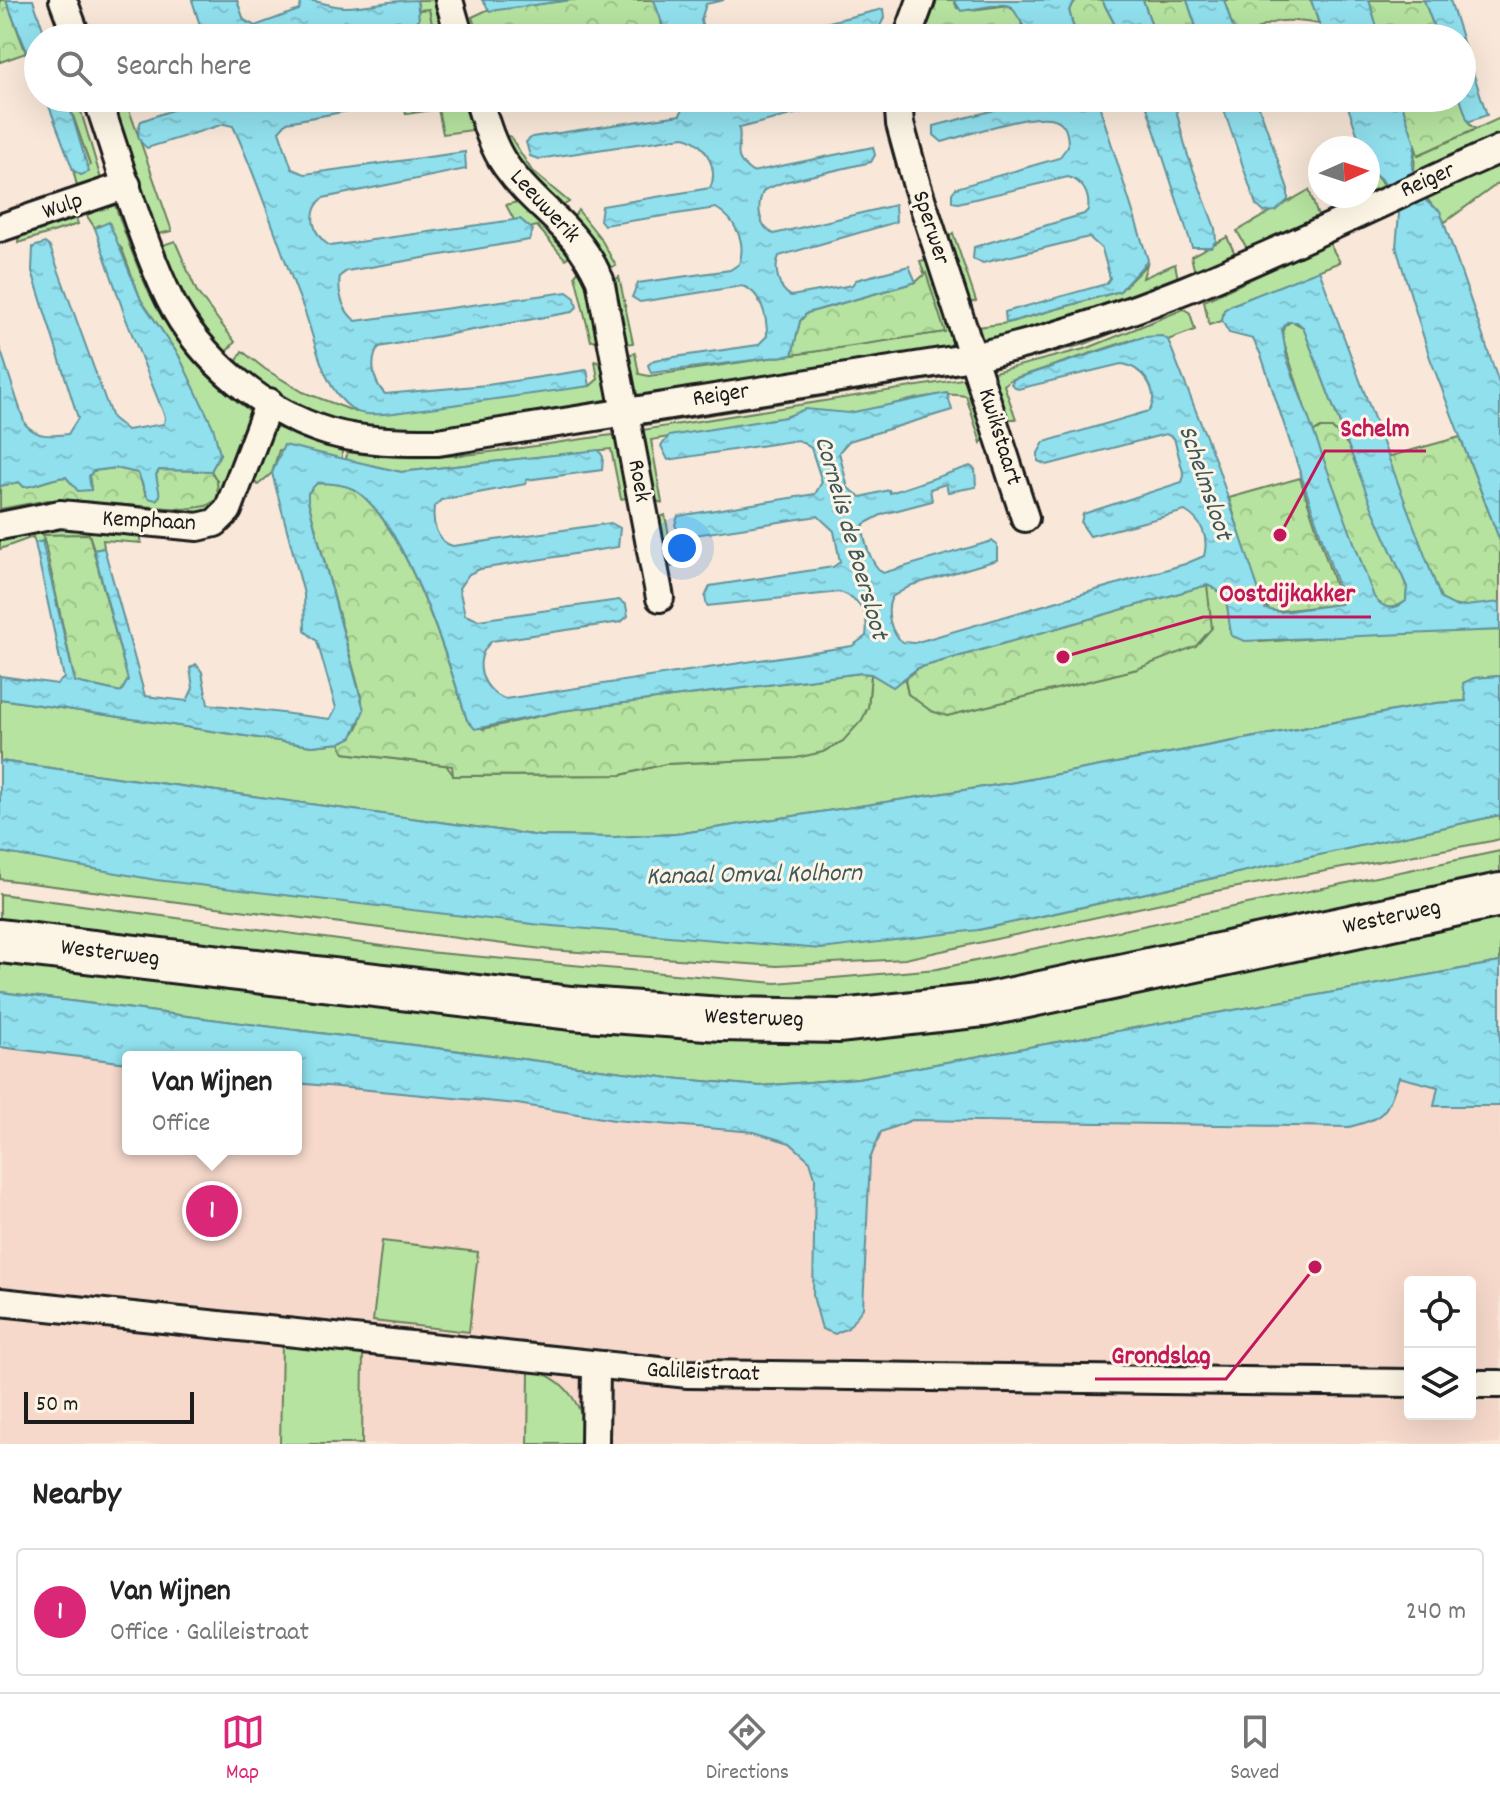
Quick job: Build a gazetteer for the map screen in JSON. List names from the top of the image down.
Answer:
{
  "streets": {
    "main road": ["Westerweg"],
    "street": [
      "Reiger",
      "Wulp",
      "Leeuwerik",
      "Sperwer",
      "Kwikstaart",
      "Roek",
      "Kemphaan",
      "Galileistraat"
    ]
  },
  "crossings": [
    ["Reiger", "Wulp"],
    ["Reiger", "Leeuwerik"],
    ["Reiger", "Sperwer"],
    ["Reiger", "Kwikstaart"],
    ["Reiger", "Roek"],
    ["Reiger", "Kemphaan"],
    ["Leeuwerik", "Roek"],
    ["Sperwer", "Kwikstaart"]
  ],
  "water": ["Schelmsloot", "Cornelis de Boersloot", "Kanaal Omval Kolhorn"],
  "places": ["Schelm", "Oostdijkakker", "Grondslag"],
  "scale_bar": "50 m",
  "north": "right",
  "page": {
    "search": "Search here",
    "popup": ["Van Wijnen", "Office"],
    "pins": "1",
    "scale": "50 m",
    "heading": "Nearby",
    "list": [
      {
        "mark": "1",
        "name": "Van Wijnen",
        "note": "Office · Galileistraat",
        "value": "240 m"
      }
    ],
    "nav": ["Map", "Directions", "Saved"]
  }
}
